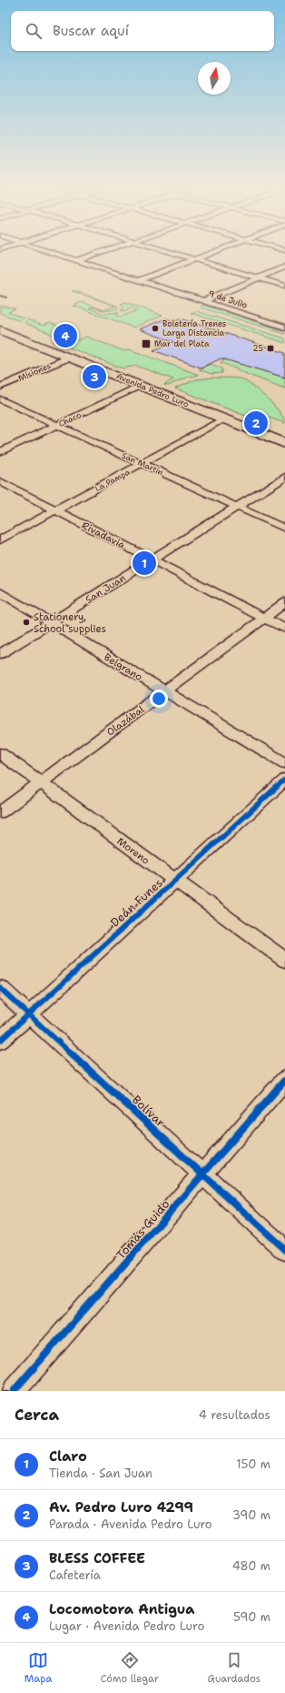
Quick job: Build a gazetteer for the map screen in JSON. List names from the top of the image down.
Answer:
{
  "streets": {
    "main road": ["Avenida Pedro Luro"],
    "street": [
      "9 de Julio",
      "Misiones",
      "Chaco",
      "San Martín",
      "La Pampa",
      "Rivadavia",
      "San Juan",
      "Belgrano",
      "Olazábal",
      "Moreno",
      "Deán Funes",
      "Bolívar",
      "Tomás Guido"
    ]
  },
  "crossings": [
    ["Misiones", "Avenida Pedro Luro"],
    ["Avenida Pedro Luro", "Chaco"],
    ["Avenida Pedro Luro", "La Pampa"],
    ["Chaco", "San Martín"],
    ["San Martín", "La Pampa"],
    ["San Martín", "San Juan"],
    ["La Pampa", "Rivadavia"],
    ["Rivadavia", "San Juan"],
    ["Rivadavia", "Olazábal"],
    ["San Juan", "Belgrano"],
    ["Belgrano", "Olazábal"],
    ["Olazábal", "Moreno"],
    ["Moreno", "Deán Funes"],
    ["Deán Funes", "Bolívar"],
    ["Bolívar", "Tomás Guido"]
  ],
  "places": {
    "other": ["Boletería Trenes Larga Distancia", "Stationery, School supplies"],
    "transit": ["Mar del Plata", "25"]
  },
  "north": "top",
  "page": {
    "search": "Buscar aquí",
    "pins": [
      "4",
      "3",
      "2",
      "1"
    ],
    "heading": ["Cerca", "4 resultados"],
    "list": [
      {
        "mark": "1",
        "name": "Claro",
        "note": "Tienda · San Juan",
        "value": "150 m"
      },
      {
        "mark": "2",
        "name": "Av. Pedro Luro 4299",
        "note": "Parada · Avenida Pedro Luro",
        "value": "390 m"
      },
      {
        "mark": "3",
        "name": "BLESS COFFEE",
        "note": "Cafetería",
        "value": "480 m"
      },
      {
        "mark": "4",
        "name": "Locomotora Antigua",
        "note": "Lugar · Avenida Pedro Luro",
        "value": "590 m"
      }
    ],
    "nav": ["Mapa", "Cómo llegar", "Guardados"]
  }
}
